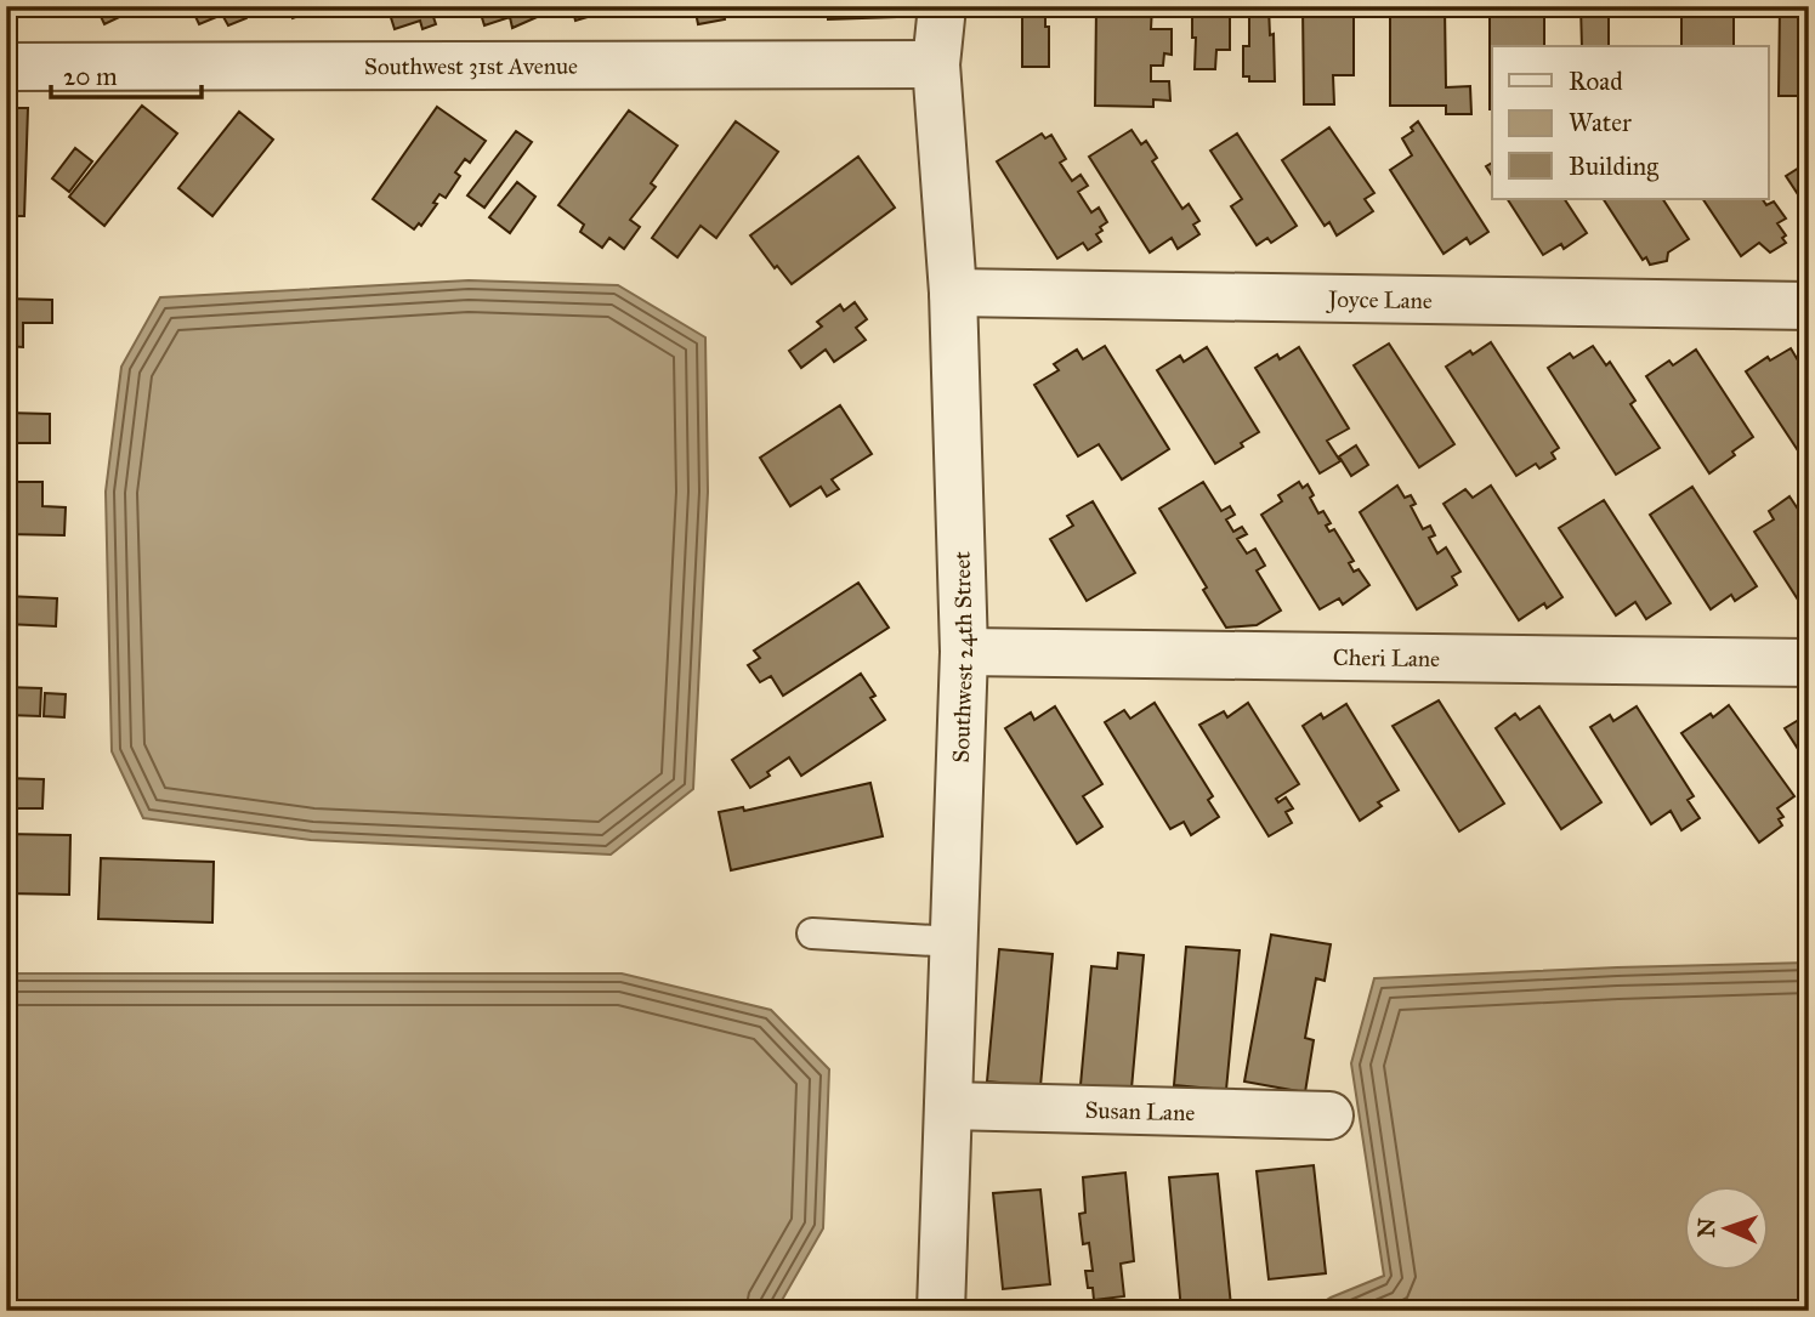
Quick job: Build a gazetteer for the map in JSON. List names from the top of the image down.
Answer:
{
  "streets": {
    "street": [
      "Southwest 31st Avenue",
      "Joyce Lane",
      "Cheri Lane",
      "Southwest 24th Street",
      "Susan Lane"
    ]
  },
  "crossings": [
    ["Southwest 31st Avenue", "Southwest 24th Street"],
    ["Joyce Lane", "Southwest 24th Street"],
    ["Cheri Lane", "Southwest 24th Street"],
    ["Southwest 24th Street", "Susan Lane"]
  ],
  "legend": ["Road", "Water", "Building"],
  "scale_bar": "20 m",
  "north": "left"
}
